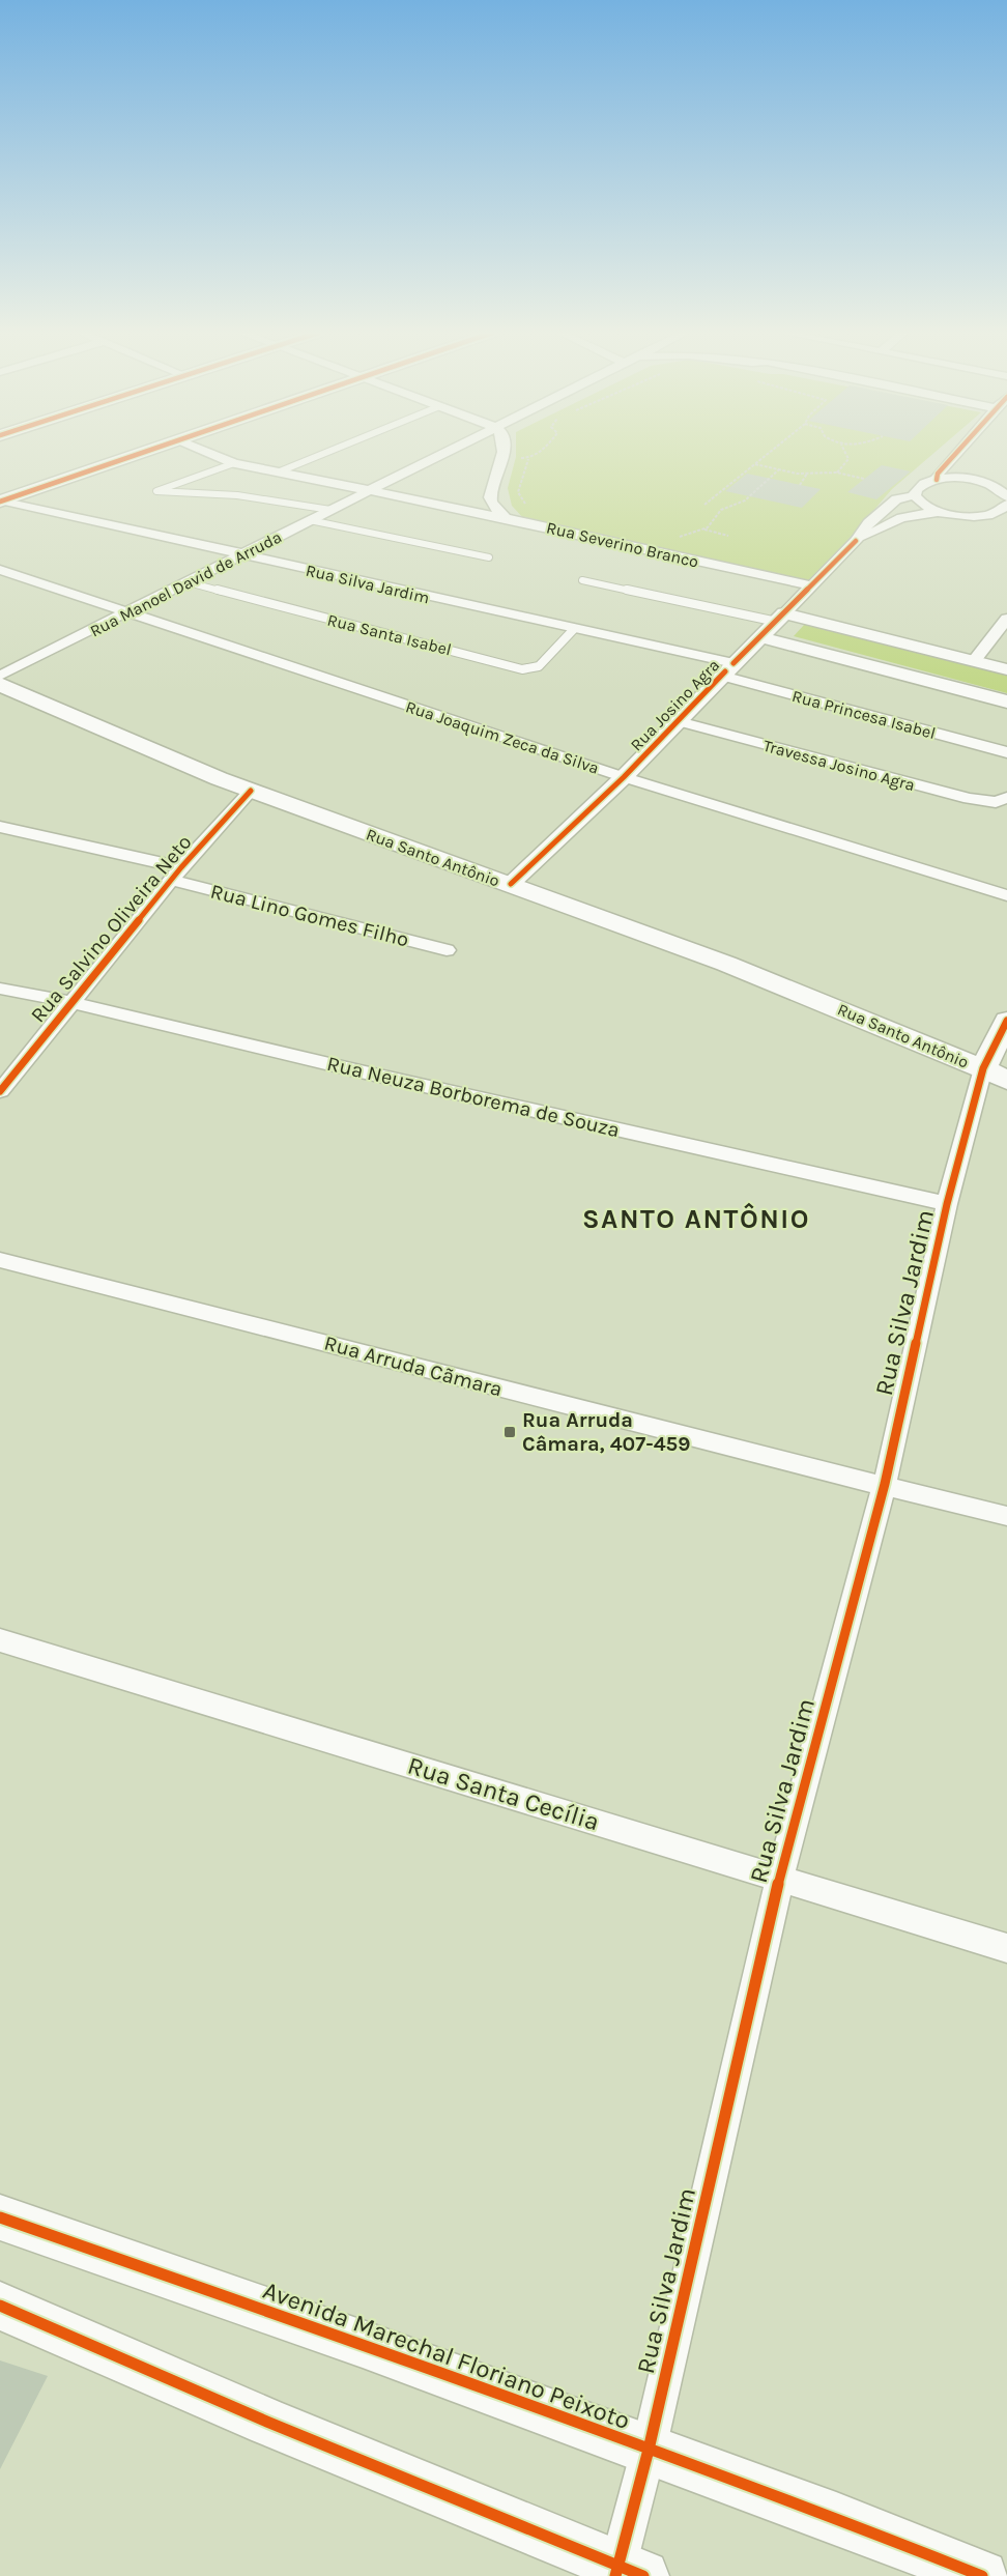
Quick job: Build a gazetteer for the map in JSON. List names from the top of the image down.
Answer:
{
  "streets": {
    "main road": ["Rua Silva Jardim", "Rua Santo Antônio", "Avenida Marechal Floriano Peixoto"],
    "street": [
      "Rua Severino Branco",
      "Rua Manoel David de Arruda",
      "Rua Josino Agra",
      "Rua Princesa Isabel",
      "Rua Joaquim Zeca da Silva",
      "Travessa Josino Agra",
      "Rua Lino Gomes Filho",
      "Rua Salvino Oliveira Neto",
      "Rua Neuza Borborema de Souza",
      "Rua Arruda Cãmara",
      "Rua Santa Cecília"
    ],
    "lane": ["Rua Santa Isabel"]
  },
  "crossings": [
    ["Rua Severino Branco", "Rua Manoel David de Arruda"],
    ["Rua Severino Branco", "Rua Josino Agra"],
    ["Rua Manoel David de Arruda", "Rua Silva Jardim"],
    ["Rua Manoel David de Arruda", "Rua Santa Isabel"],
    ["Rua Manoel David de Arruda", "Rua Joaquim Zeca da Silva"],
    ["Rua Silva Jardim", "Rua Santa Isabel"],
    ["Rua Silva Jardim", "Rua Josino Agra"],
    ["Rua Silva Jardim", "Rua Princesa Isabel"],
    ["Rua Silva Jardim", "Rua Santo Antônio"],
    ["Rua Silva Jardim", "Rua Neuza Borborema de Souza"],
    ["Rua Silva Jardim", "Rua Arruda Cãmara"],
    ["Rua Silva Jardim", "Rua Santa Cecília"],
    ["Rua Silva Jardim", "Avenida Marechal Floriano Peixoto"],
    ["Rua Josino Agra", "Rua Princesa Isabel"],
    ["Rua Josino Agra", "Rua Joaquim Zeca da Silva"],
    ["Rua Josino Agra", "Travessa Josino Agra"],
    ["Rua Josino Agra", "Rua Santo Antônio"],
    ["Rua Santo Antônio", "Rua Salvino Oliveira Neto"],
    ["Rua Lino Gomes Filho", "Rua Salvino Oliveira Neto"],
    ["Rua Salvino Oliveira Neto", "Rua Neuza Borborema de Souza"]
  ],
  "districts": ["SANTO ANTÔNIO"],
  "places": {
    "transit": ["Rua Arruda Câmara, 407-459"]
  }
}
